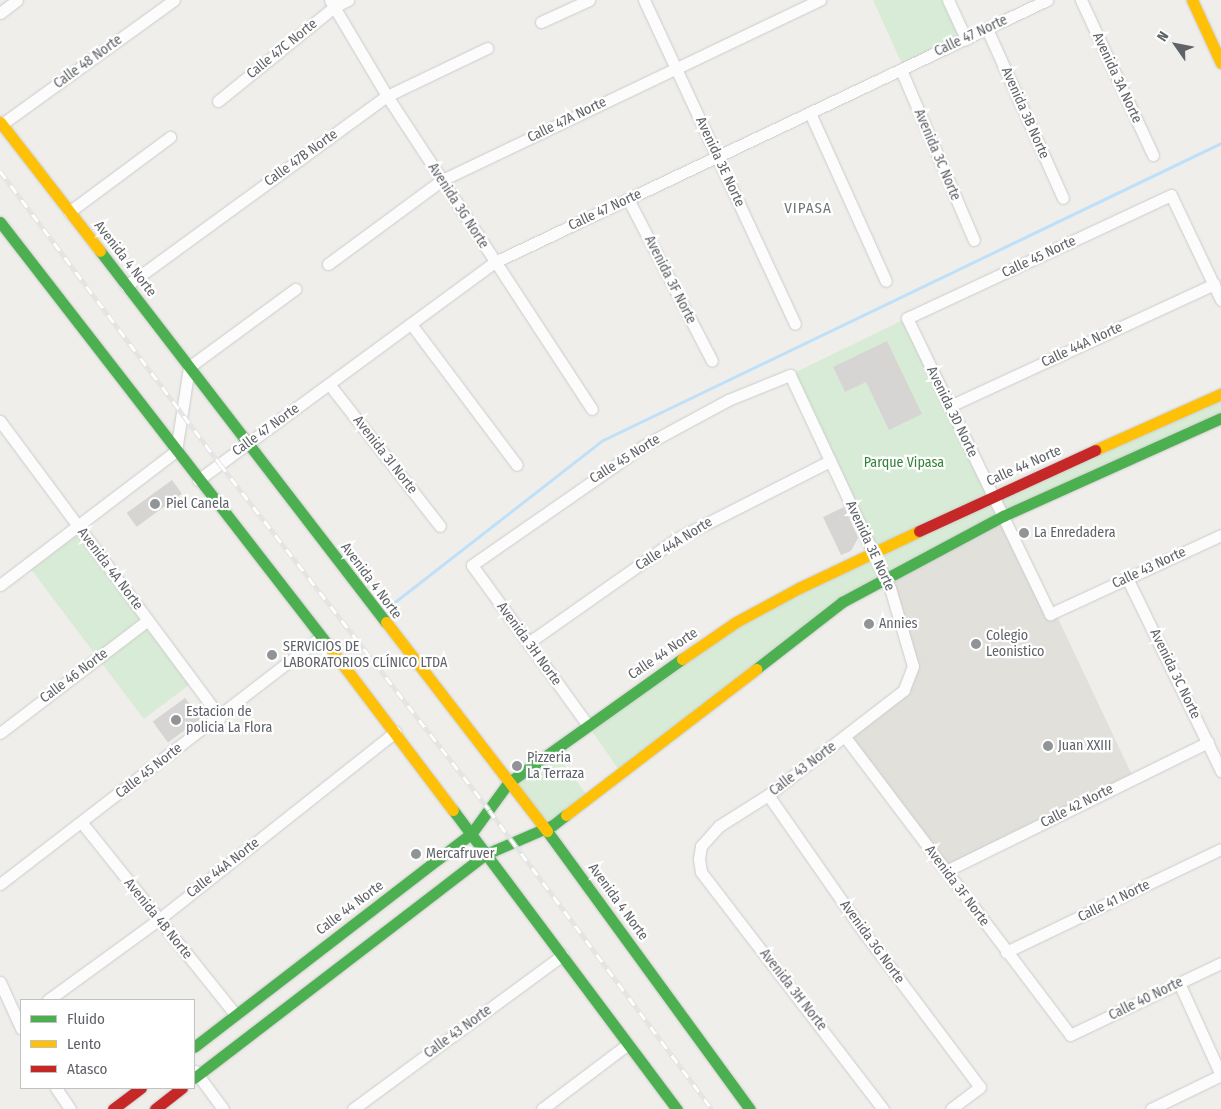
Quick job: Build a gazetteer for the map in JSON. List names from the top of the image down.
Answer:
{
  "streets": {
    "main road": ["Avenida 4 Norte", "Calle 44 Norte"],
    "street": [
      "Calle 47 Norte",
      "Calle 47C Norte",
      "Calle 48 Norte",
      "Avenida 3A Norte",
      "Avenida 3B Norte",
      "Calle 47A Norte",
      "Avenida 3C Norte",
      "Calle 47B Norte",
      "Avenida 3E Norte",
      "Avenida 3G Norte",
      "Calle 45 Norte",
      "Avenida 3F Norte",
      "Calle 44A Norte",
      "Avenida 3D Norte",
      "Avenida 3I Norte",
      "Calle 43 Norte",
      "Avenida 4A Norte",
      "Avenida 3H Norte",
      "Calle 46 Norte",
      "Calle 42 Norte",
      "Calle 41 Norte",
      "Avenida 4B Norte",
      "Calle 40 Norte"
    ]
  },
  "crossings": [
    ["Calle 47 Norte", "Avenida 3B Norte"],
    ["Calle 47 Norte", "Avenida 3C Norte"],
    ["Calle 47 Norte", "Avenida 3E Norte"],
    ["Calle 47 Norte", "Avenida 3G Norte"],
    ["Calle 47 Norte", "Avenida 4 Norte"],
    ["Calle 47 Norte", "Avenida 3F Norte"],
    ["Calle 47 Norte", "Avenida 3I Norte"],
    ["Calle 47C Norte", "Avenida 3G Norte"],
    ["Calle 48 Norte", "Avenida 4 Norte"],
    ["Calle 47A Norte", "Avenida 3E Norte"],
    ["Calle 47A Norte", "Avenida 3G Norte"],
    ["Avenida 3C Norte", "Calle 43 Norte"],
    ["Avenida 3C Norte", "Calle 42 Norte"],
    ["Calle 47B Norte", "Avenida 3G Norte"],
    ["Calle 47B Norte", "Avenida 4 Norte"],
    ["Avenida 3E Norte", "Calle 45 Norte"],
    ["Avenida 3E Norte", "Calle 44A Norte"],
    ["Avenida 3E Norte", "Calle 44 Norte"],
    ["Avenida 3E Norte", "Calle 43 Norte"],
    ["Avenida 3G Norte", "Calle 43 Norte"],
    ["Calle 45 Norte", "Calle 44A Norte"],
    ["Calle 45 Norte", "Avenida 3D Norte"],
    ["Calle 45 Norte", "Avenida 4A Norte"],
    ["Calle 45 Norte", "Avenida 3H Norte"],
    ["Calle 45 Norte", "Avenida 4B Norte"],
    ["Avenida 4 Norte", "Calle 44 Norte"],
    ["Avenida 3F Norte", "Calle 43 Norte"],
    ["Avenida 3F Norte", "Calle 42 Norte"],
    ["Avenida 3F Norte", "Calle 41 Norte"],
    ["Avenida 3F Norte", "Calle 40 Norte"],
    ["Calle 44A Norte", "Avenida 3D Norte"],
    ["Calle 44A Norte", "Avenida 3H Norte"],
    ["Calle 44A Norte", "Avenida 4B Norte"],
    ["Avenida 3D Norte", "Calle 44 Norte"],
    ["Avenida 3D Norte", "Calle 43 Norte"],
    ["Calle 44 Norte", "Avenida 3H Norte"],
    ["Calle 44 Norte", "Avenida 4B Norte"],
    ["Calle 43 Norte", "Avenida 3H Norte"],
    ["Avenida 4A Norte", "Calle 46 Norte"]
  ],
  "districts": ["VIPASA"],
  "parks": ["Parque Vipasa"],
  "places": [
    "Piel Canela",
    "La Enredadera",
    "Annies",
    "Colegio Leonistico",
    "SERVICIOS DE LABORATORIOS CLÍNICO LTDA",
    "Estacion de policia La Flora",
    "Juan XXIII",
    "Pizzeria La Terraza",
    "Mercafruver"
  ],
  "legend": ["Fluido", "Lento", "Atasco"],
  "north": "top left"
}
